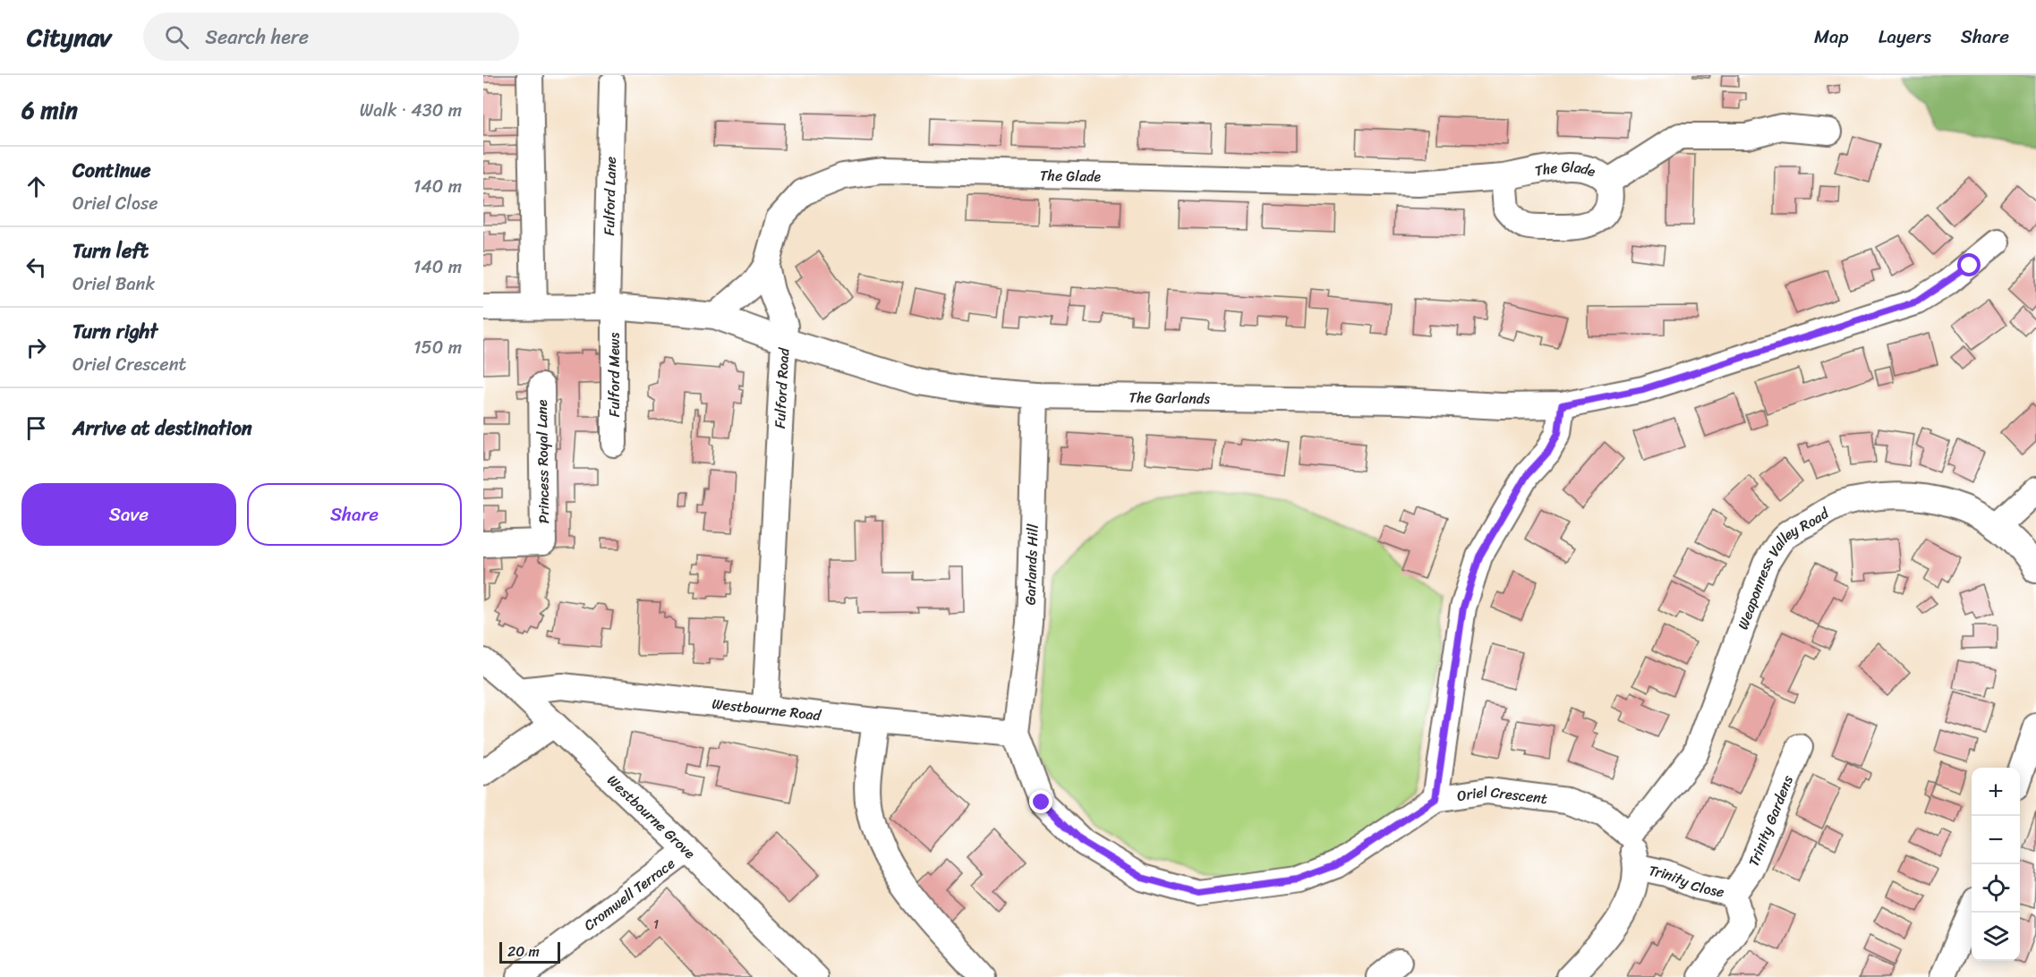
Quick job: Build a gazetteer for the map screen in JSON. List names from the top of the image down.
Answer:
{
  "streets": {
    "street": [
      "The Glade",
      "Fulford Lane",
      "Fulford Mews",
      "Fulford Road",
      "The Garlands",
      "Princess Royal Lane",
      "Garlands Hill",
      "Weaponness Valley Road",
      "Westbourne Road",
      "Oriel Crescent",
      "Westbourne Grove",
      "Trinity Gardens",
      "Trinity Close",
      "Cromwell Terrace"
    ]
  },
  "crossings": [
    ["The Glade", "Fulford Road"],
    ["The Glade", "The Garlands"],
    ["Fulford Lane", "Fulford Mews"],
    ["Fulford Lane", "Fulford Road"],
    ["Fulford Mews", "Fulford Road"],
    ["Fulford Road", "The Garlands"],
    ["Fulford Road", "Westbourne Road"],
    ["The Garlands", "Garlands Hill"],
    ["Garlands Hill", "Westbourne Road"],
    ["Garlands Hill", "Oriel Crescent"],
    ["Weaponness Valley Road", "Oriel Crescent"],
    ["Westbourne Road", "Oriel Crescent"],
    ["Westbourne Road", "Westbourne Grove"],
    ["Westbourne Grove", "Cromwell Terrace"],
    ["Trinity Gardens", "Trinity Close"]
  ],
  "house_numbers": ["1"],
  "scale_bar": "20 m",
  "page": {
    "header": "Citynav",
    "search": "Search here",
    "nav": ["Map", "Layers", "Share"],
    "heading": ["6 min", "Walk · 430 m"],
    "list": [
      ["Continue", "Oriel Close", "140 m"],
      ["Turn left", "Oriel Bank", "140 m"],
      ["Turn right", "Oriel Crescent", "150 m"],
      "Arrive at destination"
    ],
    "buttons": ["Save", "Share"],
    "map_buttons": ["+", "−"],
    "scale": "20 m"
  }
}
